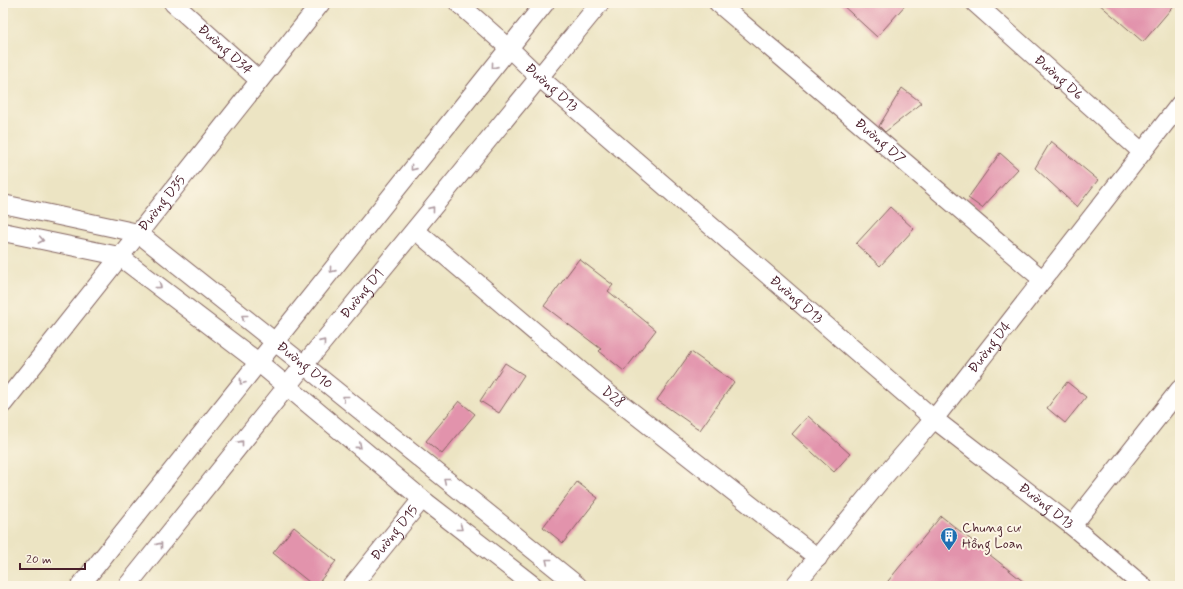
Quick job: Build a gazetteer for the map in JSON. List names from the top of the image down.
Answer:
{
  "streets": {
    "street": [
      "Đường D34",
      "Đường D6",
      "Đường D13",
      "Đường D7",
      "Đường D35",
      "Đường D1",
      "Đường D4",
      "Đường D10",
      "D28",
      "Đường D15"
    ]
  },
  "crossings": [
    ["Đường D34", "Đường D35"],
    ["Đường D6", "Đường D4"],
    ["Đường D13", "Đường D1"],
    ["Đường D13", "Đường D4"],
    ["Đường D7", "Đường D4"],
    ["Đường D35", "Đường D10"],
    ["Đường D1", "Đường D10"],
    ["Đường D1", "D28"],
    ["Đường D4", "D28"],
    ["Đường D10", "Đường D15"]
  ],
  "places": {
    "building": ["Chung cư Hồng Loan"]
  },
  "scale_bar": "20 m"
}
